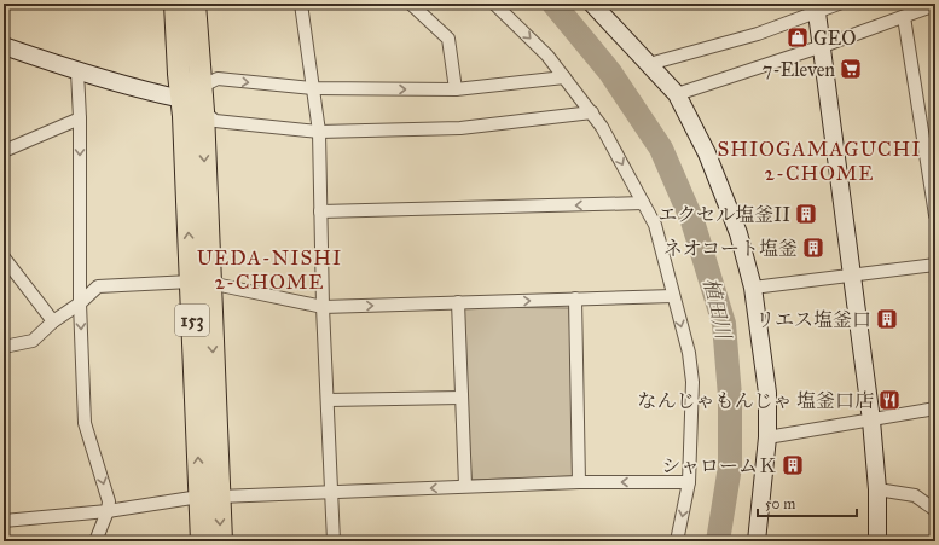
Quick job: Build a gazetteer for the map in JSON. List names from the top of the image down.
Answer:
{
  "streets": {
    "highway": ["153"]
  },
  "districts": ["SHIOGAMAGUCHI 2-CHOME", "UEDA-NISHI 2-CHOME"],
  "water": ["植田川"],
  "places": {
    "shop": ["GEO"],
    "supermarket": ["7-Eleven"],
    "building": [
      "エクセル塩釜II",
      "ネオコート塩釜",
      "リエス塩釜口",
      "シャロームＫ"
    ],
    "restaurant": ["なんじゃもんじゃ 塩釜口店"]
  },
  "scale_bar": "50 m"
}
